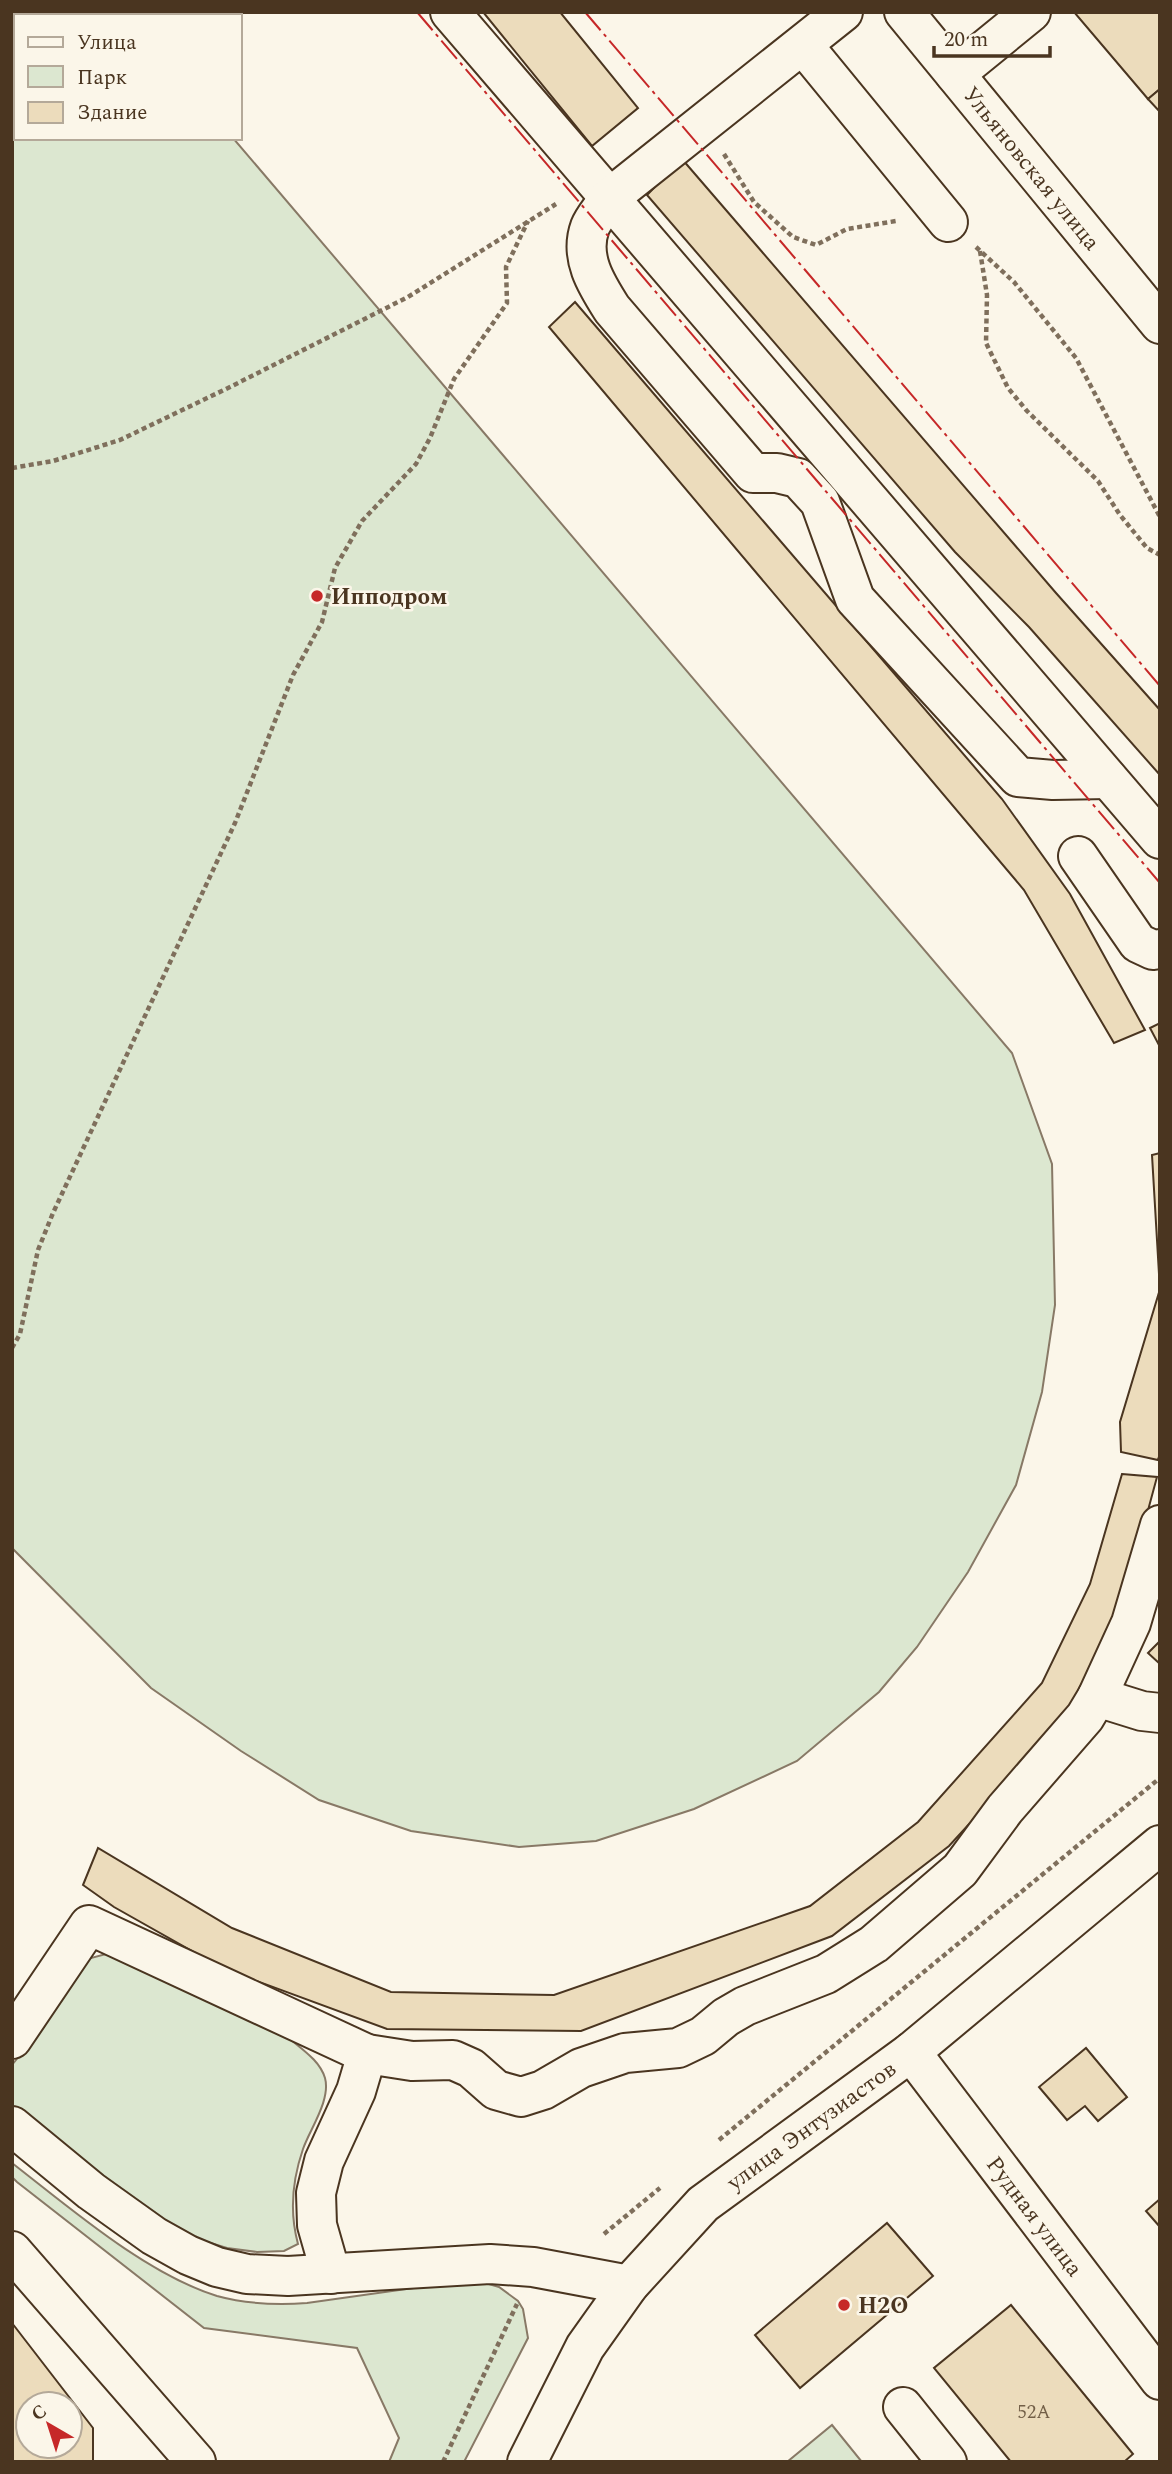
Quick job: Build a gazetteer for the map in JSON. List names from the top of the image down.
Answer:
{
  "streets": {
    "street": ["Ульяновская улица", "улица Энтузиастов", "Рудная улица"]
  },
  "crossings": [
    ["улица Энтузиастов", "Рудная улица"]
  ],
  "places": ["Ипподром", "H2O"],
  "house_numbers": ["52А"],
  "legend": ["Улица", "Парк", "Здание"],
  "scale_bar": "20 m",
  "north": "top left"
}
